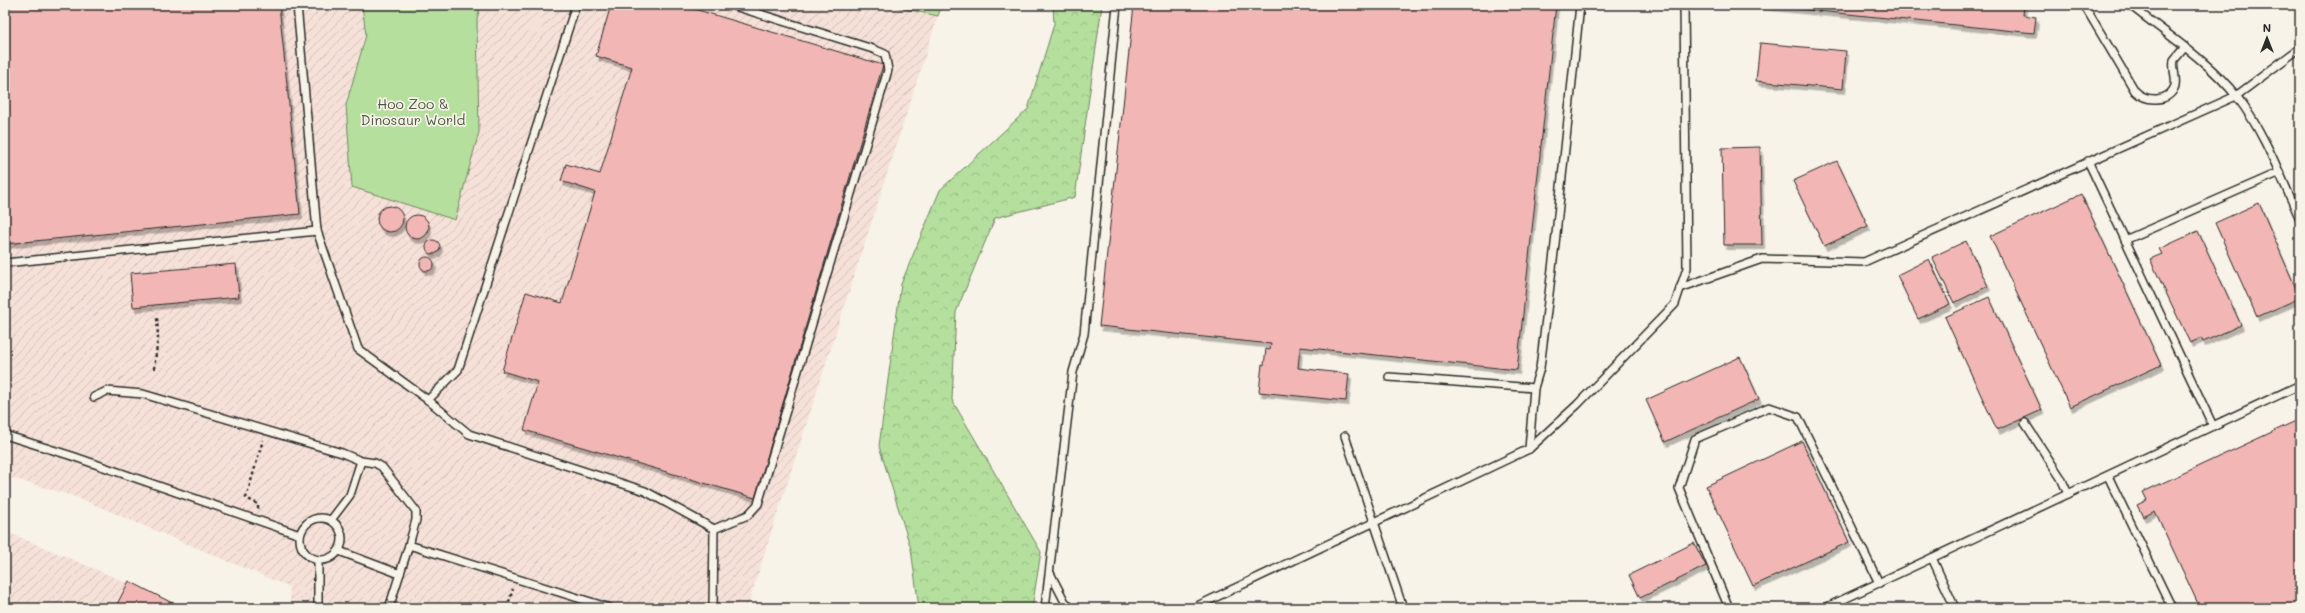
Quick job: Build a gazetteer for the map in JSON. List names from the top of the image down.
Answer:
{
  "parks": ["Hoo Zoo & Dinosaur World"],
  "north": "top"
}
